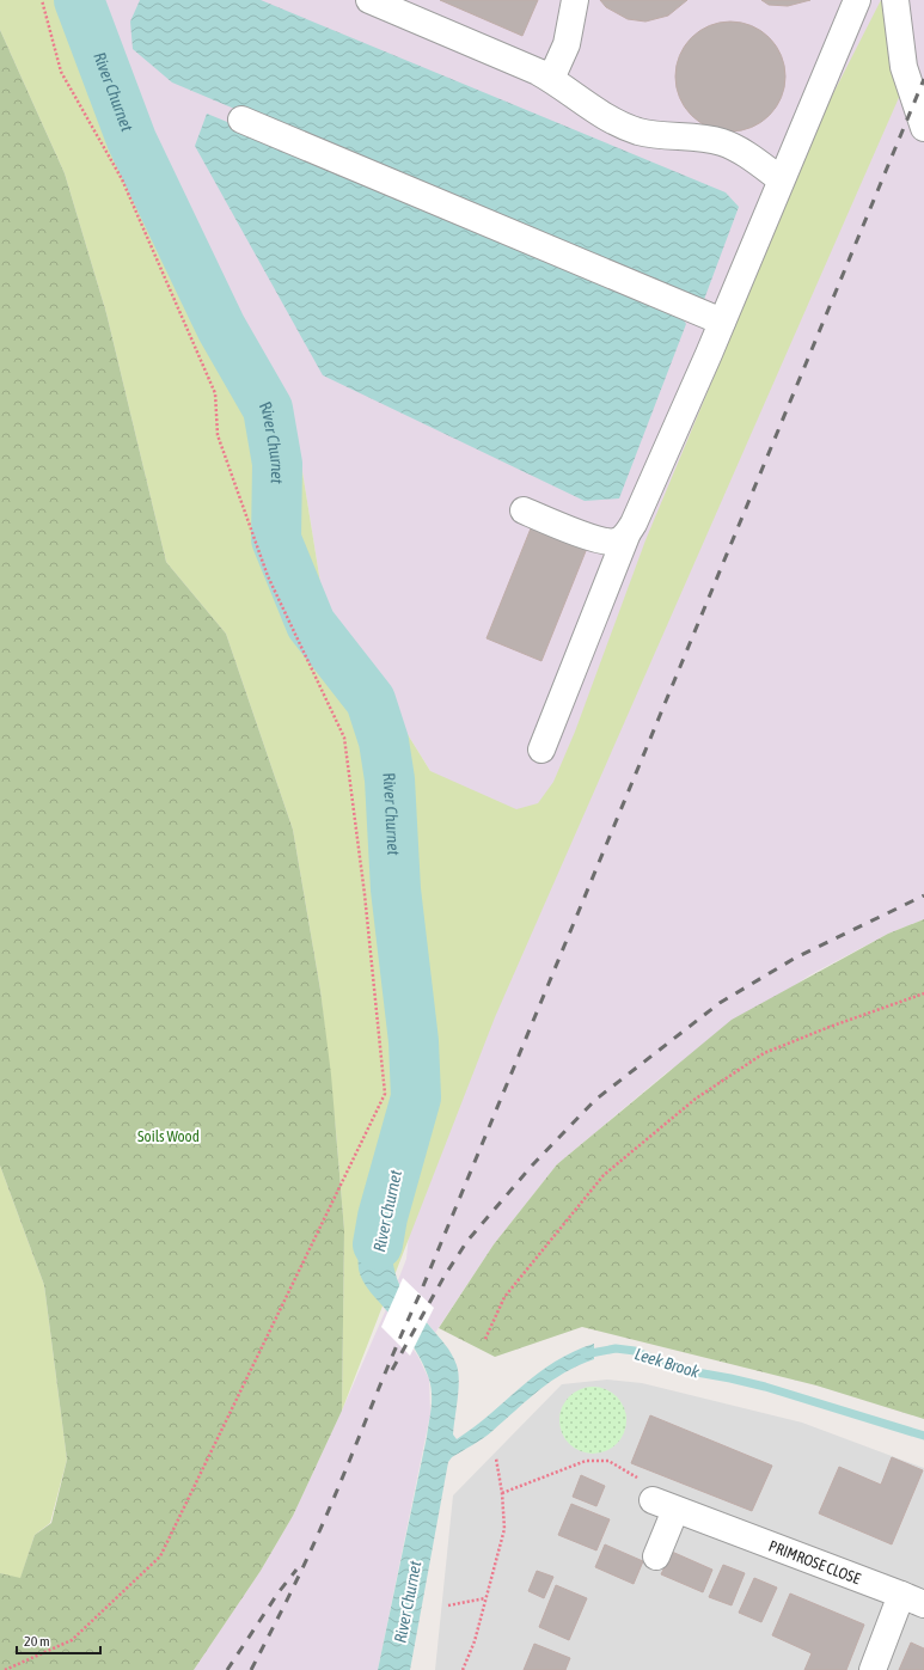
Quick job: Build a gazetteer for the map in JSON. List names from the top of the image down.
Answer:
{
  "streets": {
    "street": ["PRIMROSE CLOSE"]
  },
  "water": ["River Churnet", "Leek Brook"],
  "parks": ["Soils Wood"],
  "scale_bar": "20 m"
}
